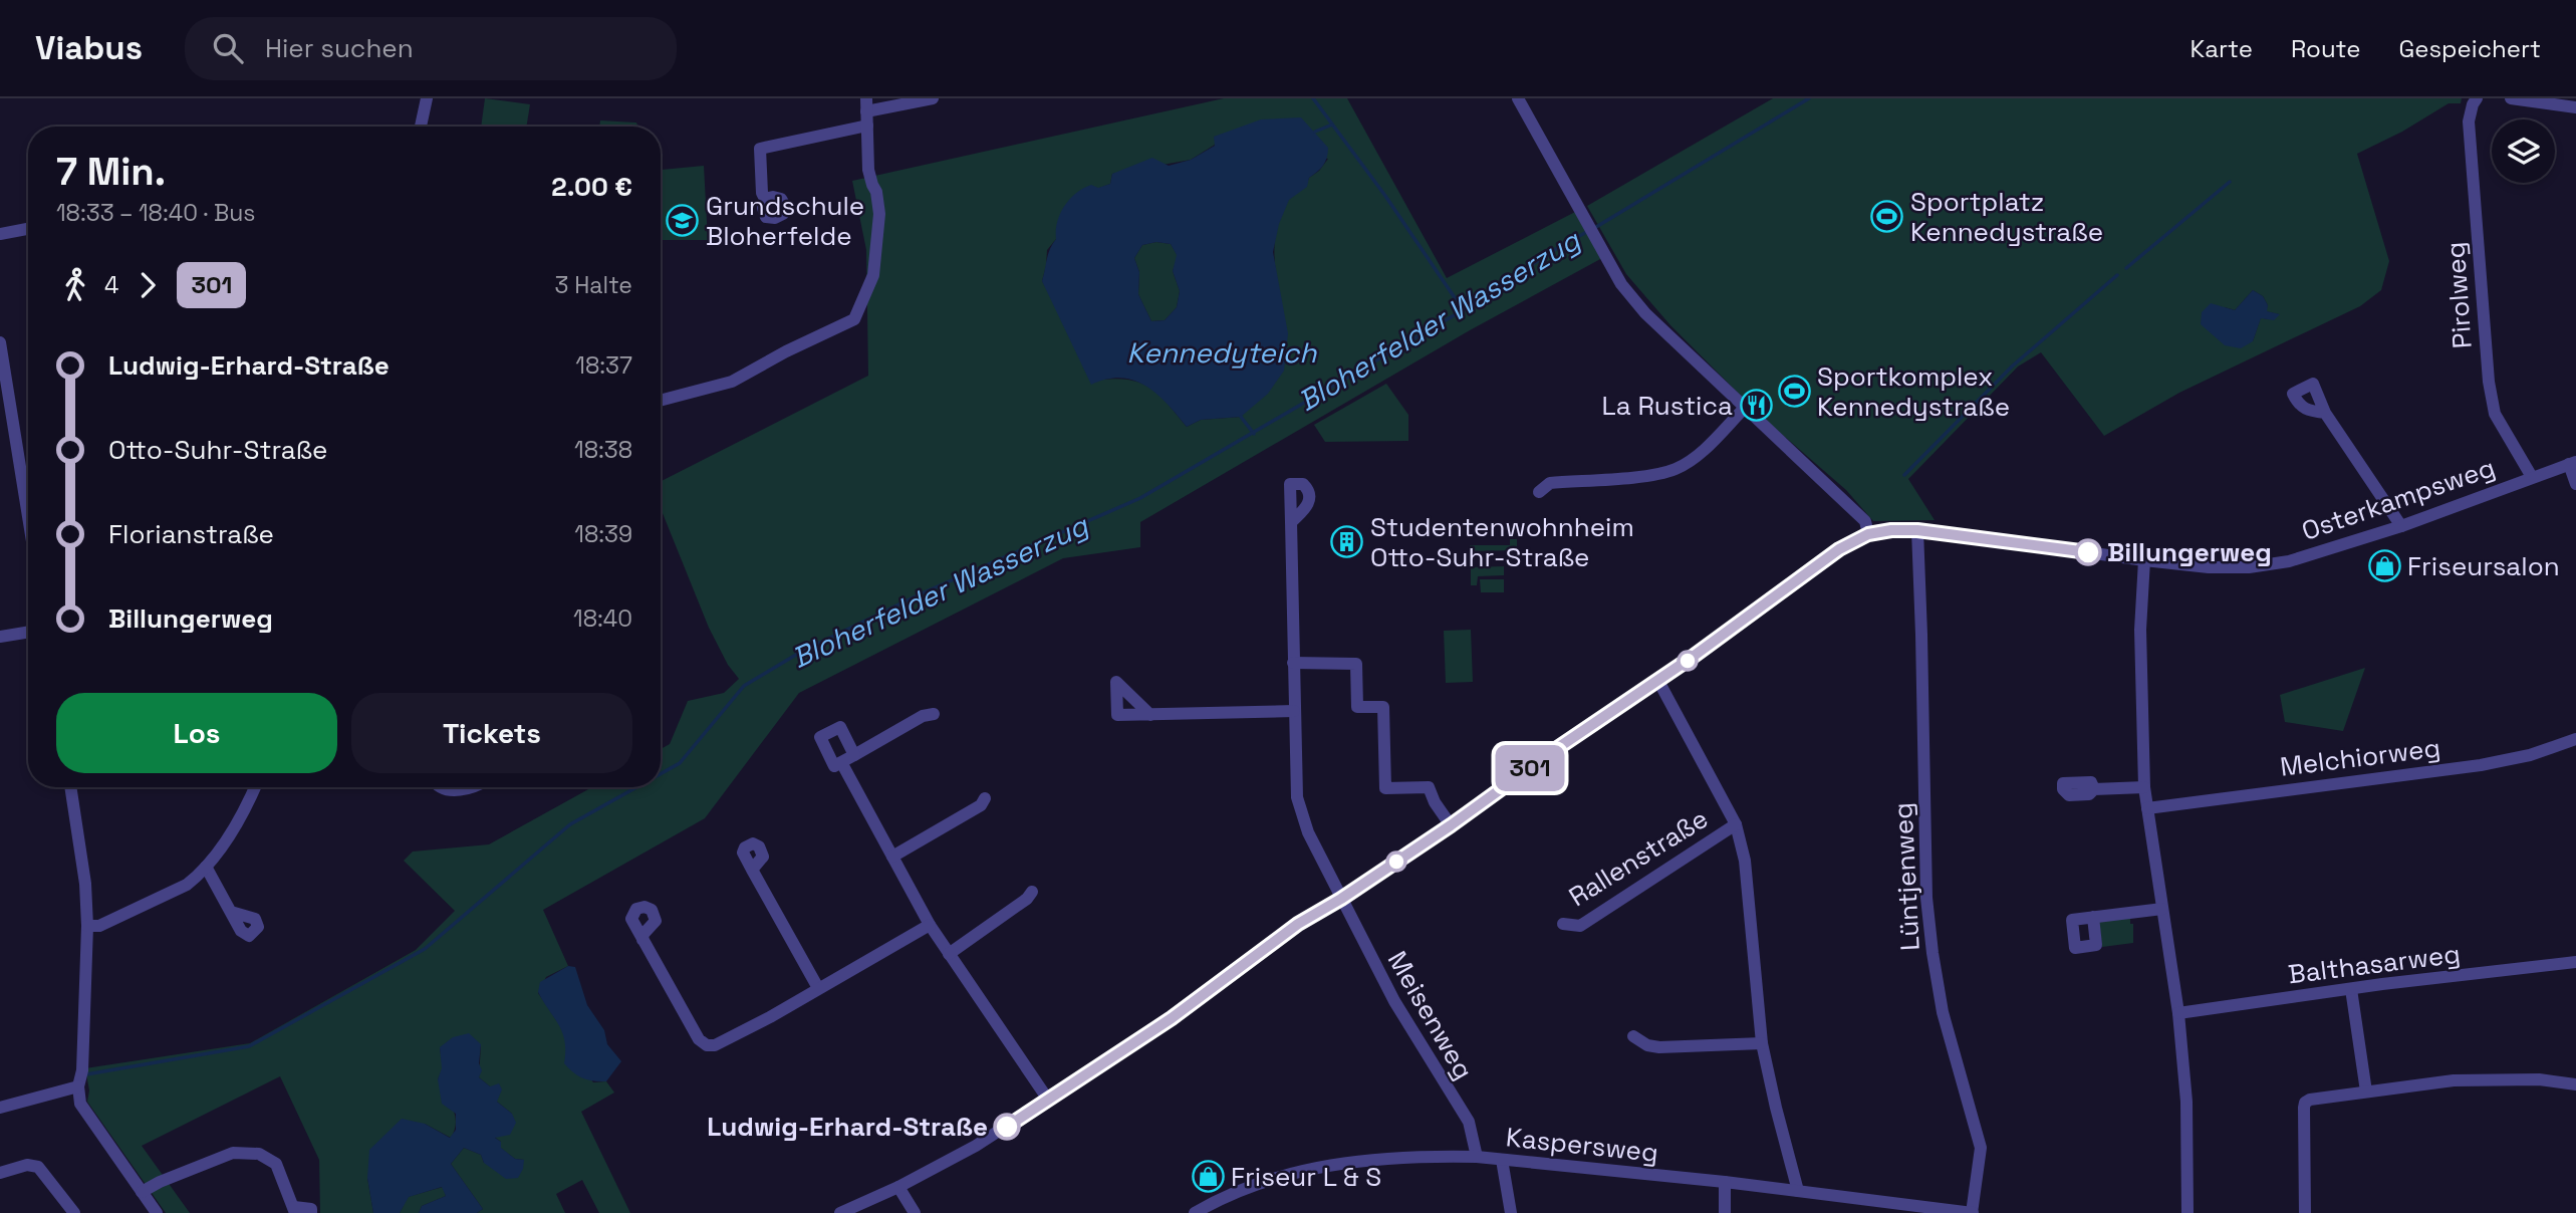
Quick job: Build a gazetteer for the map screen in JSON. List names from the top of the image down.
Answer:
{
  "streets": {
    "street": [
      "Pirolweg",
      "Osterkampsweg",
      "Melchiorweg",
      "Rallenstraße",
      "Lüntjenweg",
      "Balthasarweg",
      "Meisenweg",
      "Kaspersweg"
    ]
  },
  "crossings": [
    ["Pirolweg", "Osterkampsweg"],
    ["Osterkampsweg", "Lüntjenweg"],
    ["Osterkampsweg", "Meisenweg"],
    ["Lüntjenweg", "Kaspersweg"],
    ["Meisenweg", "Kaspersweg"]
  ],
  "water": ["Bloherfelder Wasserzug", "Kennedyteich"],
  "places": {
    "sports": ["Sportplatz Kennedystraße", "Sportkomplex Kennedystraße"],
    "school or university": ["Grundschule Bloherfelde"],
    "restaurant": ["La Rustica"],
    "building": ["Studentenwohnheim Otto-Suhr-Straße"],
    "other": ["Billungerweg", "Ludwig-Erhard-Straße"],
    "shop": ["Friseursalon", "Friseur L & S"]
  },
  "lines": ["bus line 301"],
  "page": {
    "header": "Viabus",
    "search": "Hier suchen",
    "nav": ["Karte", "Route", "Gespeichert"],
    "on_map": "301",
    "heading": ["7 Min.", "18:33 – 18:40 · Bus", "2.00 €"],
    "legs": ["4", "301", "3 Halte"],
    "list": [
      {
        "name": "Ludwig-Erhard-Straße",
        "value": "18:37"
      },
      {
        "name": "Otto-Suhr-Straße",
        "value": "18:38"
      },
      {
        "name": "Florianstraße",
        "value": "18:39"
      },
      {
        "name": "Billungerweg",
        "value": "18:40"
      }
    ],
    "buttons": ["Los", "Tickets"]
  }
}
